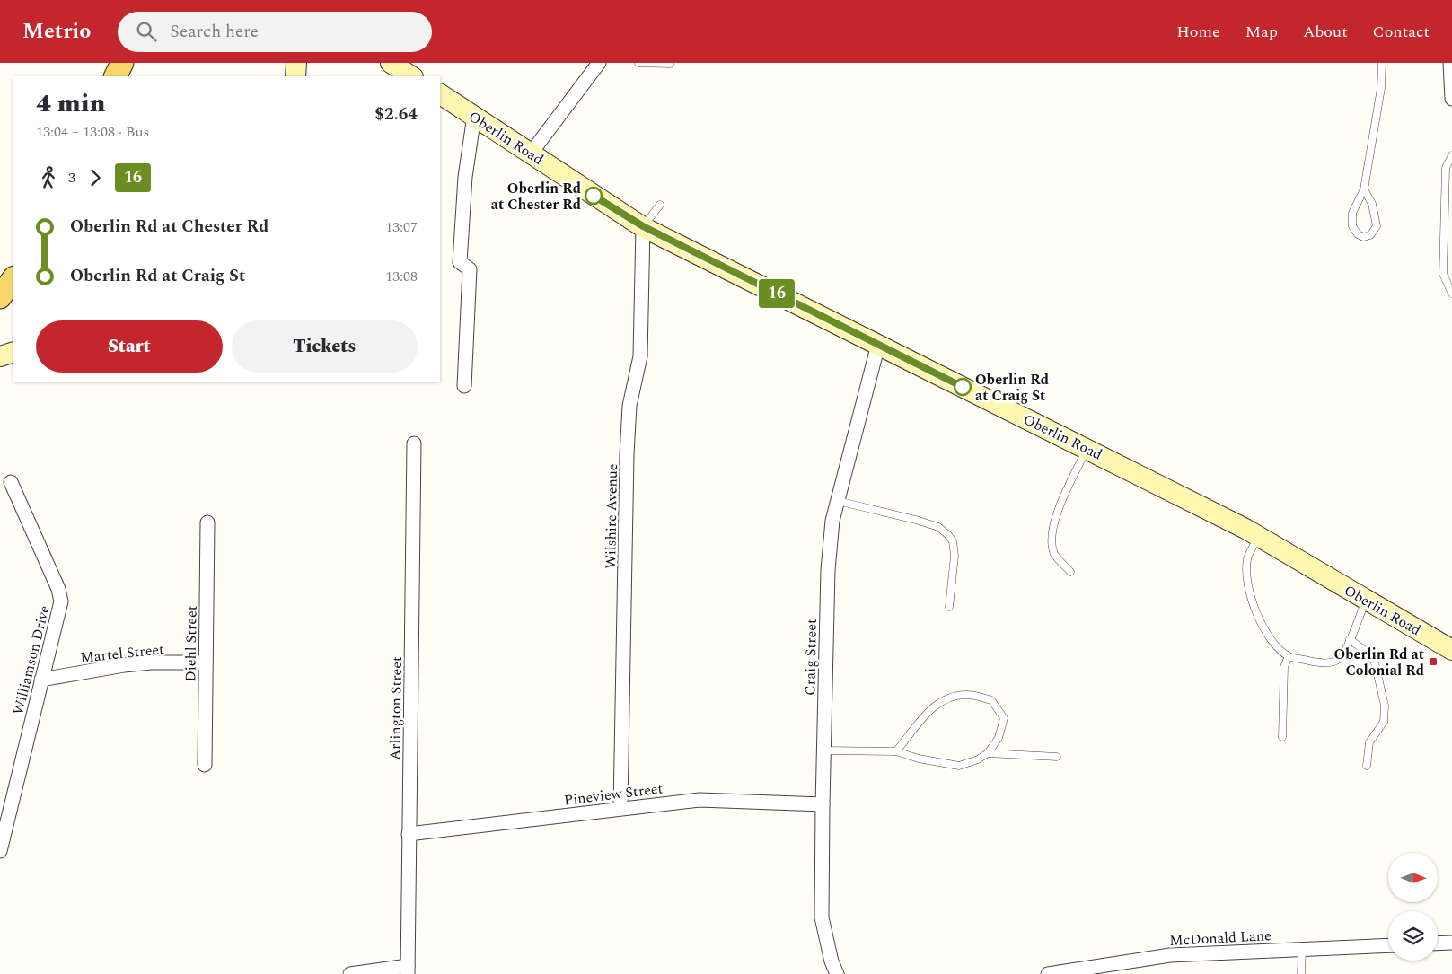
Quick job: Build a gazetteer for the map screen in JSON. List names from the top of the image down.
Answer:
{
  "streets": {
    "main road": ["Oberlin Road"],
    "street": [
      "Wilshire Avenue",
      "Diehl Street",
      "Martel Street",
      "Craig Street",
      "Williamson Drive",
      "Arlington Street",
      "Pineview Street",
      "McDonald Lane"
    ]
  },
  "crossings": [
    ["Oberlin Road", "Wilshire Avenue"],
    ["Oberlin Road", "Craig Street"],
    ["Wilshire Avenue", "Pineview Street"],
    ["Diehl Street", "Martel Street"],
    ["Martel Street", "Williamson Drive"],
    ["Craig Street", "Pineview Street"],
    ["Arlington Street", "Pineview Street"]
  ],
  "places": {
    "other": ["Oberlin Rd at Chester Rd", "Oberlin Rd at Craig St"],
    "transit": ["Oberlin Rd at Colonial Rd"]
  },
  "lines": ["bus line 16"],
  "north": "right",
  "page": {
    "header": "Metrio",
    "search": "Search here",
    "nav": [
      "Home",
      "Map",
      "About",
      "Contact"
    ],
    "on_map": "16",
    "heading": ["4 min", "13:04 – 13:08 · Bus", "$2.64"],
    "legs": ["3", "16"],
    "list": [
      {
        "name": "Oberlin Rd at Chester Rd",
        "value": "13:07"
      },
      {
        "name": "Oberlin Rd at Craig St",
        "value": "13:08"
      }
    ],
    "buttons": ["Start", "Tickets"]
  }
}
